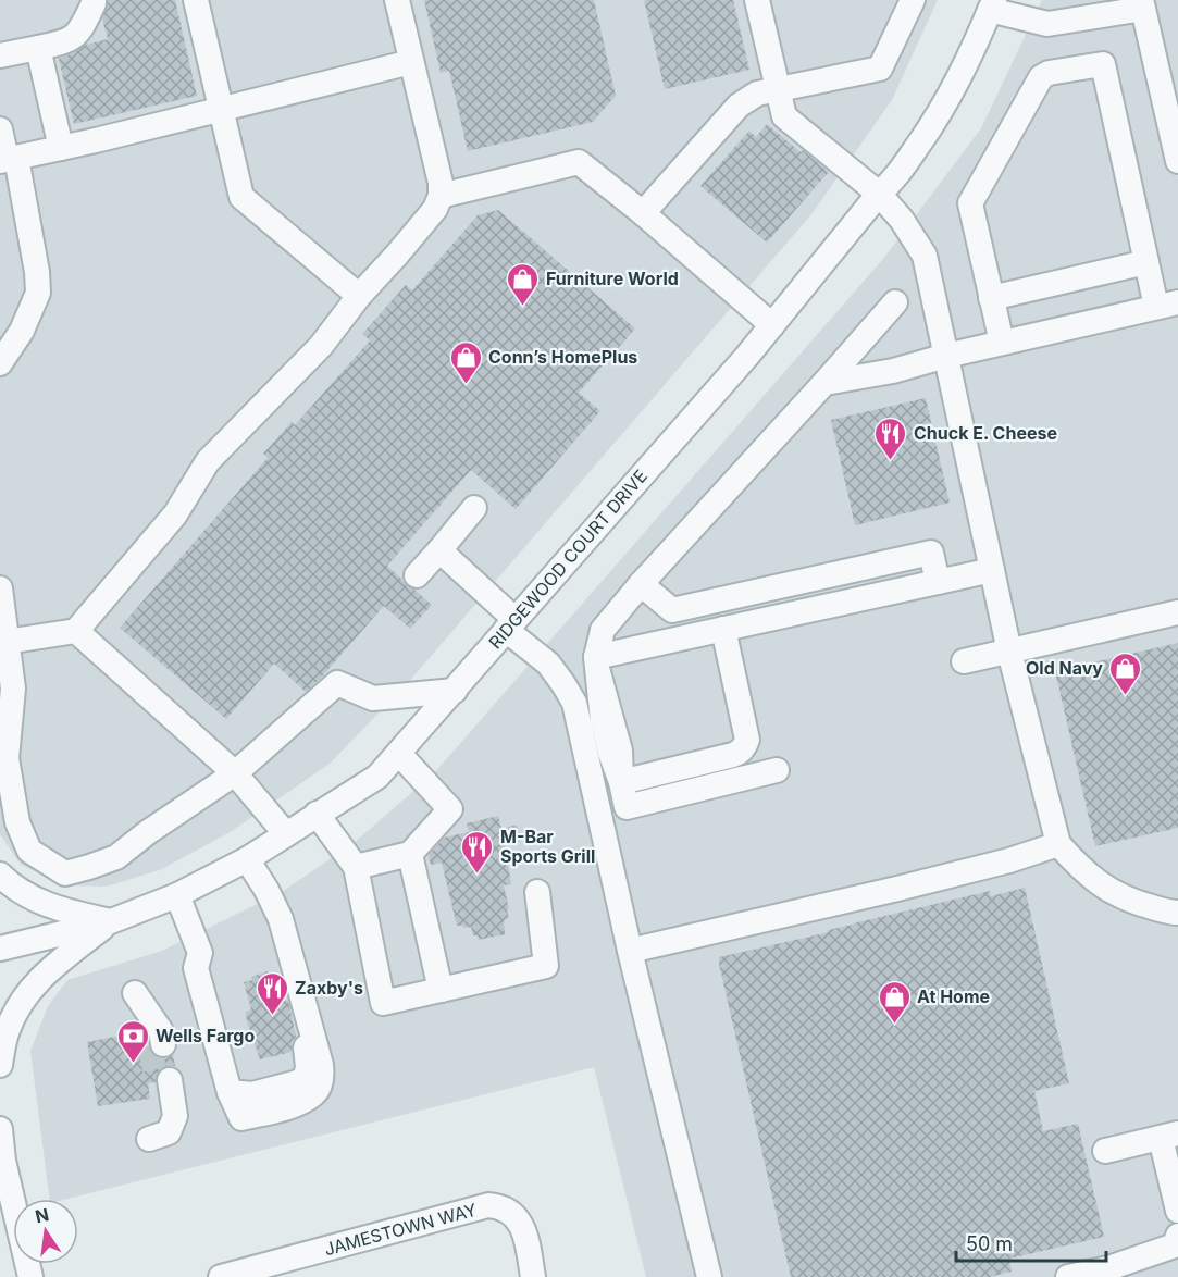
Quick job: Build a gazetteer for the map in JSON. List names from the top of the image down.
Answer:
{
  "streets": {
    "street": ["RIDGEWOOD COURT DRIVE", "JAMESTOWN WAY"]
  },
  "places": {
    "shop": [
      "Furniture World",
      "Conn’s HomePlus",
      "Old Navy",
      "At Home"
    ],
    "restaurant": ["Chuck E. Cheese", "M-Bar Sports Grill", "Zaxby's"],
    "bank": ["Wells Fargo"]
  },
  "scale_bar": "50 m",
  "north": "top"
}
